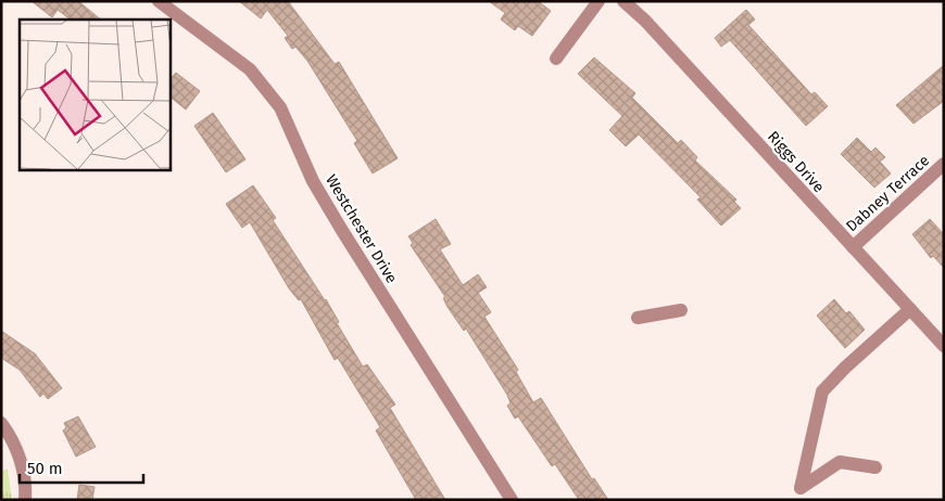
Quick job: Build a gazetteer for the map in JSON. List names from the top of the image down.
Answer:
{
  "streets": {
    "street": ["Riggs Drive", "Dabney Terrace", "Westchester Drive"]
  },
  "crossings": [
    ["Riggs Drive", "Dabney Terrace"]
  ],
  "scale_bar": "50 m"
}
